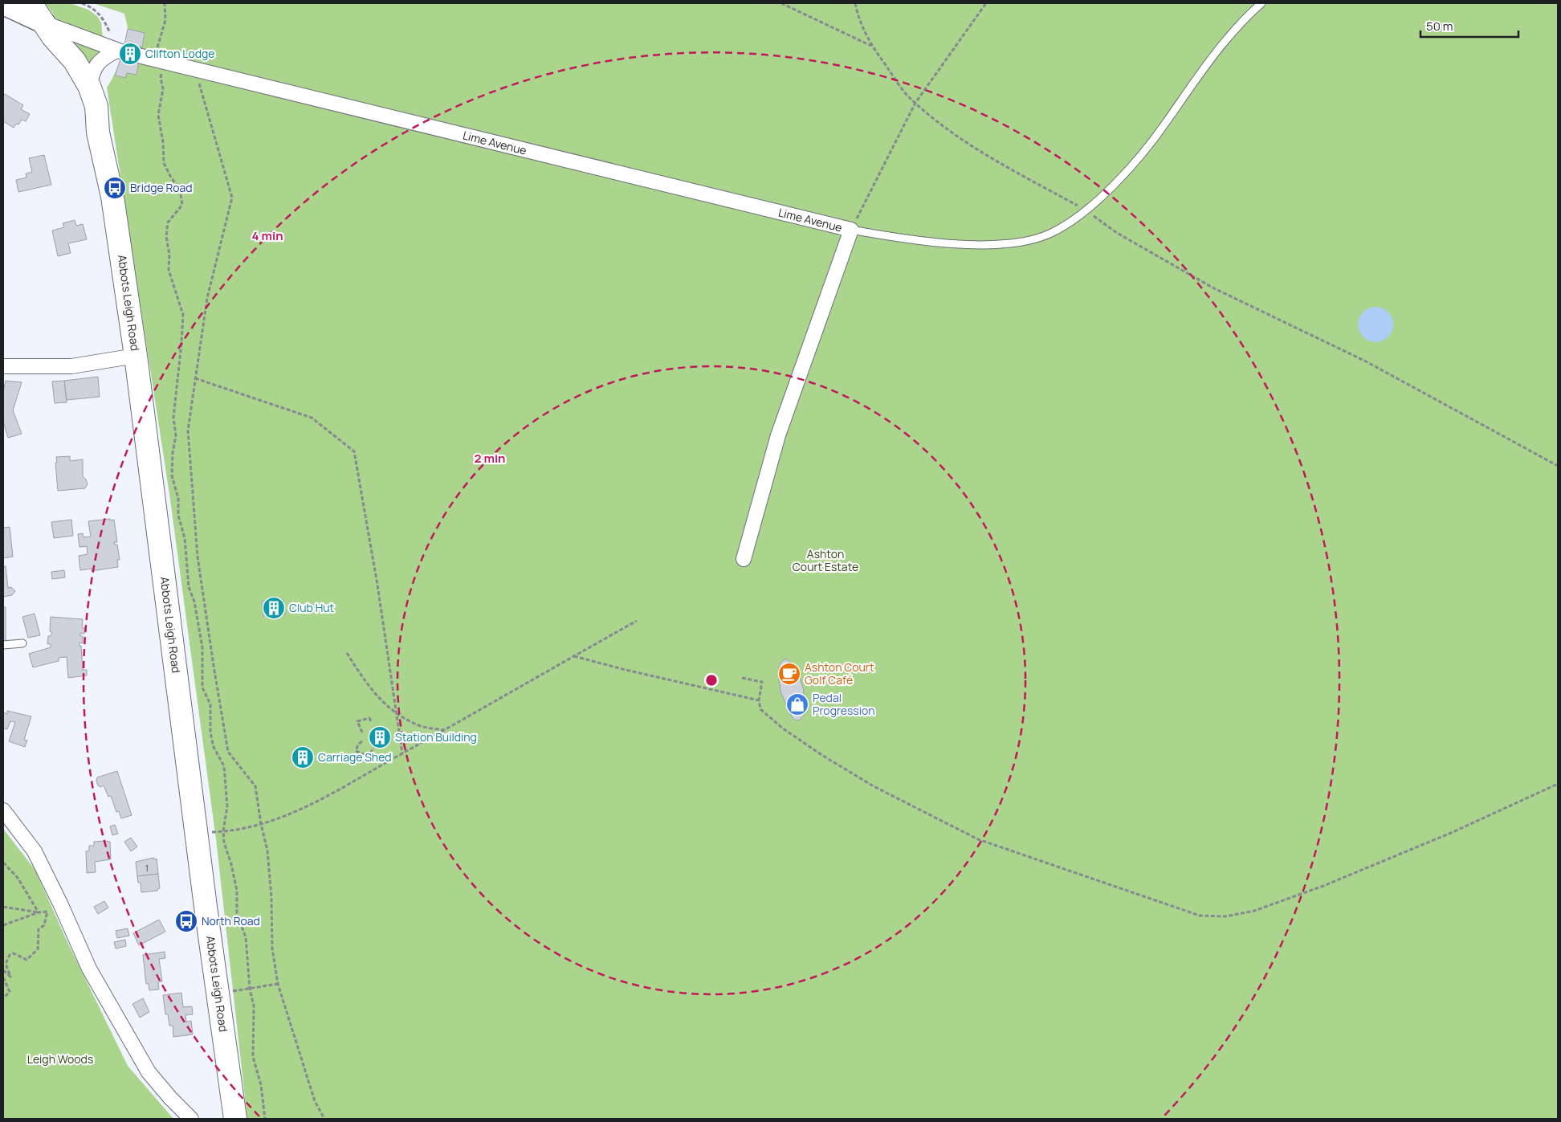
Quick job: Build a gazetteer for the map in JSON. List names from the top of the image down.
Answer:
{
  "streets": {
    "main road": ["Abbots Leigh Road"],
    "street": ["Lime Avenue"]
  },
  "parks": ["Ashton Court Estate", "Leigh Woods"],
  "places": {
    "building": [
      "Clifton Lodge",
      "Club Hut",
      "Station Building",
      "Carriage Shed"
    ],
    "bus stop": ["Bridge Road", "North Road"],
    "cafe": ["Ashton Court Golf Café"],
    "shop": ["Pedal Progression"]
  },
  "house_numbers": ["1"],
  "scale_bar": "50 m",
  "rings": ["4 min", "2 min"]
}
